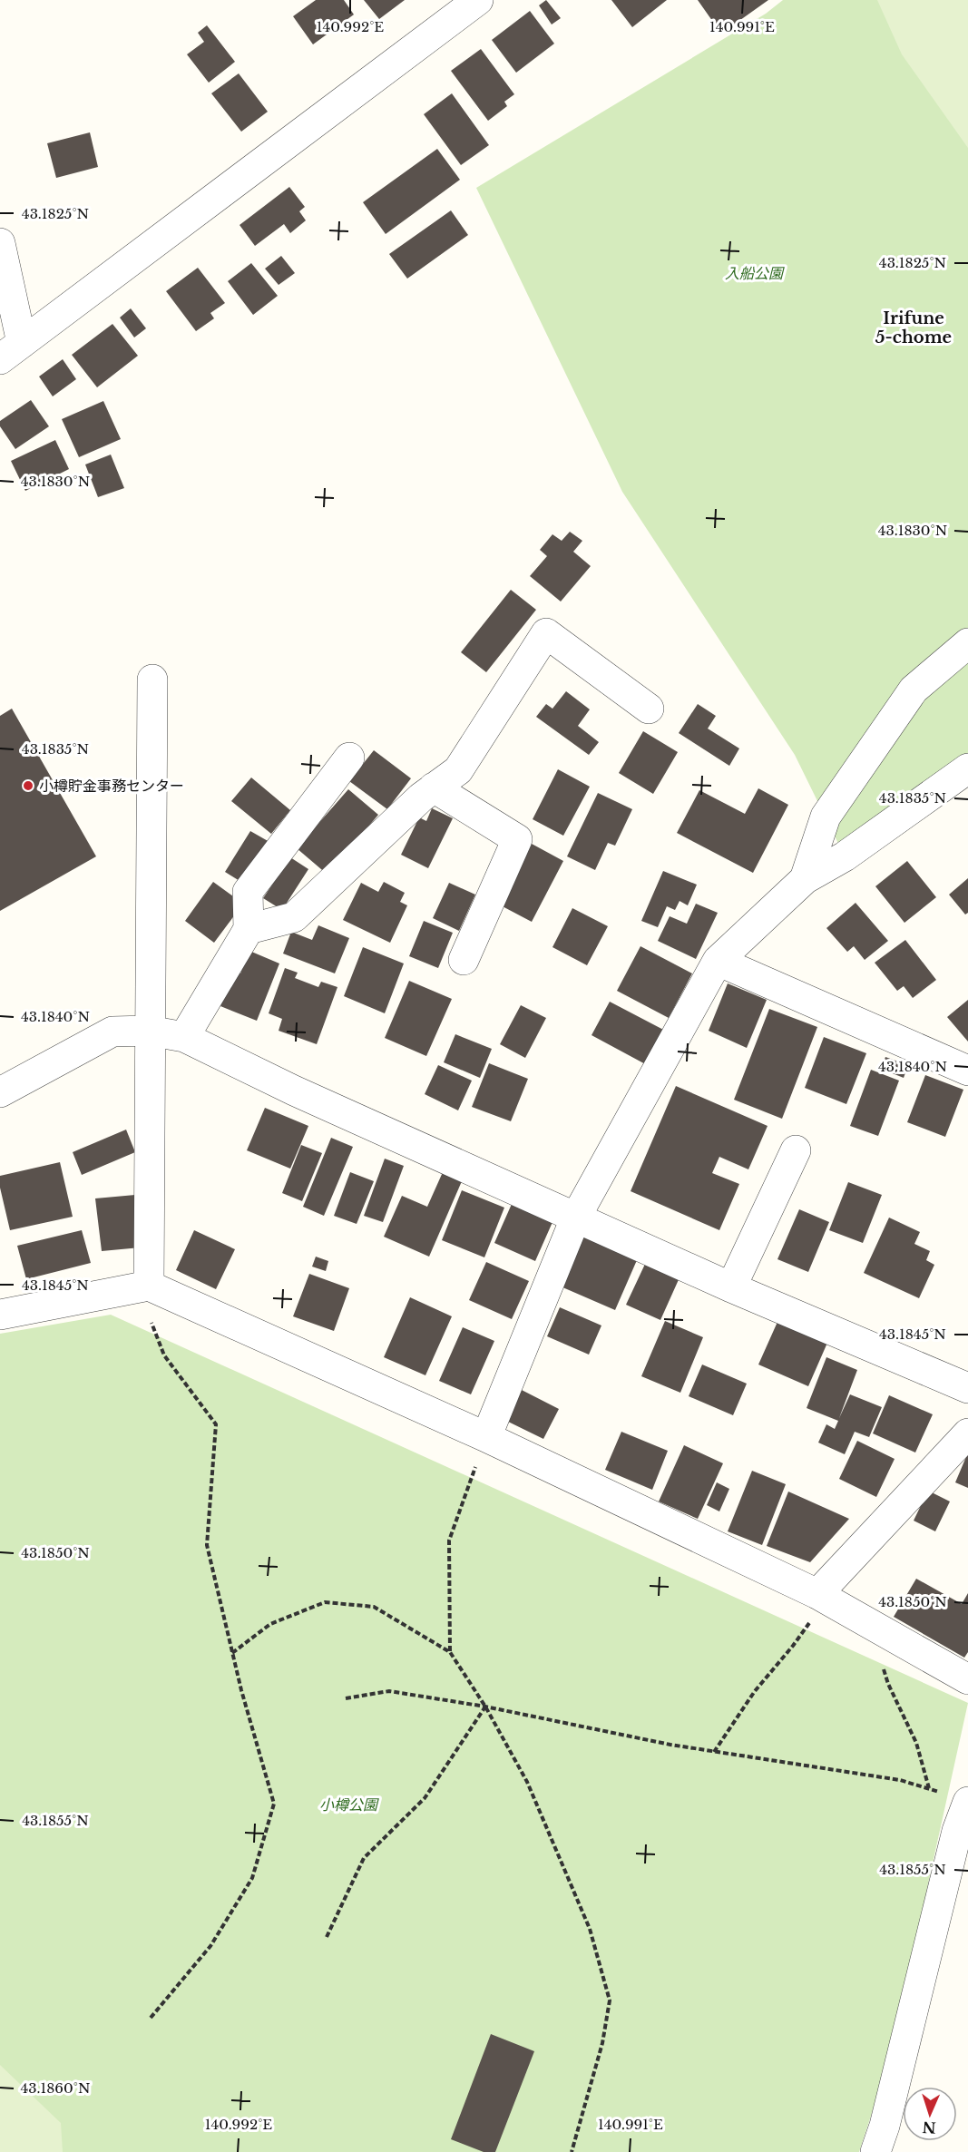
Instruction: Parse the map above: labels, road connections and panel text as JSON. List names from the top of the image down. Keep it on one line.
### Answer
{"districts":["Irifune 5-chome"],"parks":["入船公園","小樽公園"],"places":["小樽貯金事務センター"],"north":"bottom","coordinates":["140.992°E","140.991°E","43.1825°N","43.1830°N","43.1835°N","43.1840°N","43.1845°N","43.1850°N","43.1855°N","43.1860°N"]}
